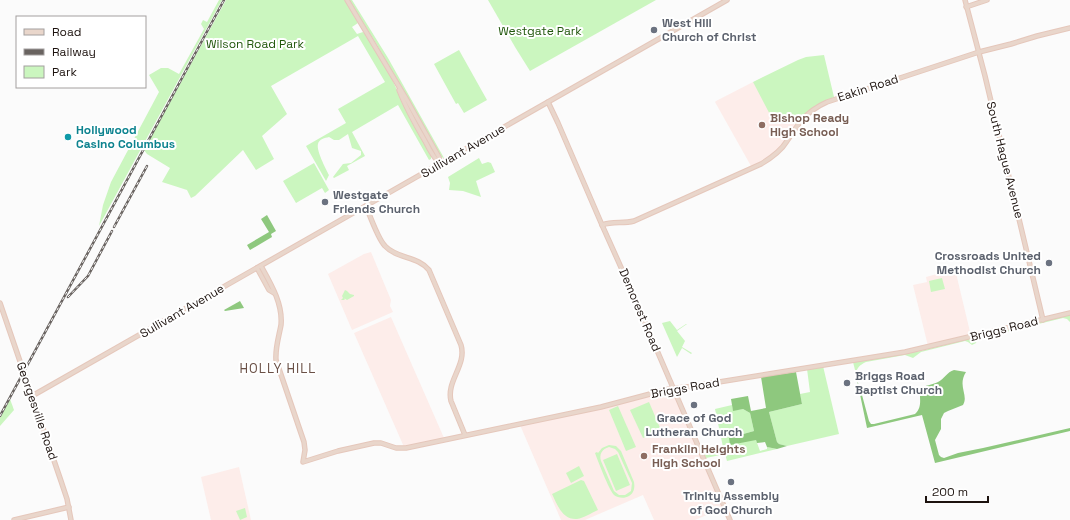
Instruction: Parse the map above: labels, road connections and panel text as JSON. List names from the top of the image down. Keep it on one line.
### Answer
{"streets":{"street":["Eakin Road","Sullivant Avenue","South Hague Avenue","Demorest Road","Briggs Road","Georgesville Road"]},"crossings":[["Eakin Road","South Hague Avenue"],["Eakin Road","Demorest Road"],["Sullivant Avenue","Demorest Road"],["Sullivant Avenue","Georgesville Road"],["South Hague Avenue","Briggs Road"],["Demorest Road","Briggs Road"]],"districts":["HOLLY HILL"],"parks":["Westgate Park","Wilson Road Park"],"places":["West Hill Church of Christ","Bishop Ready High School","Hollywood Casino Columbus","Westgate Friends Church","Crossroads United Methodist Church","Briggs Road Baptist Church","Grace of God Lutheran Church","Franklin Heights High School","Trinity Assembly of God Church"],"legend":["Road","Railway","Park"],"scale_bar":"200 m"}
